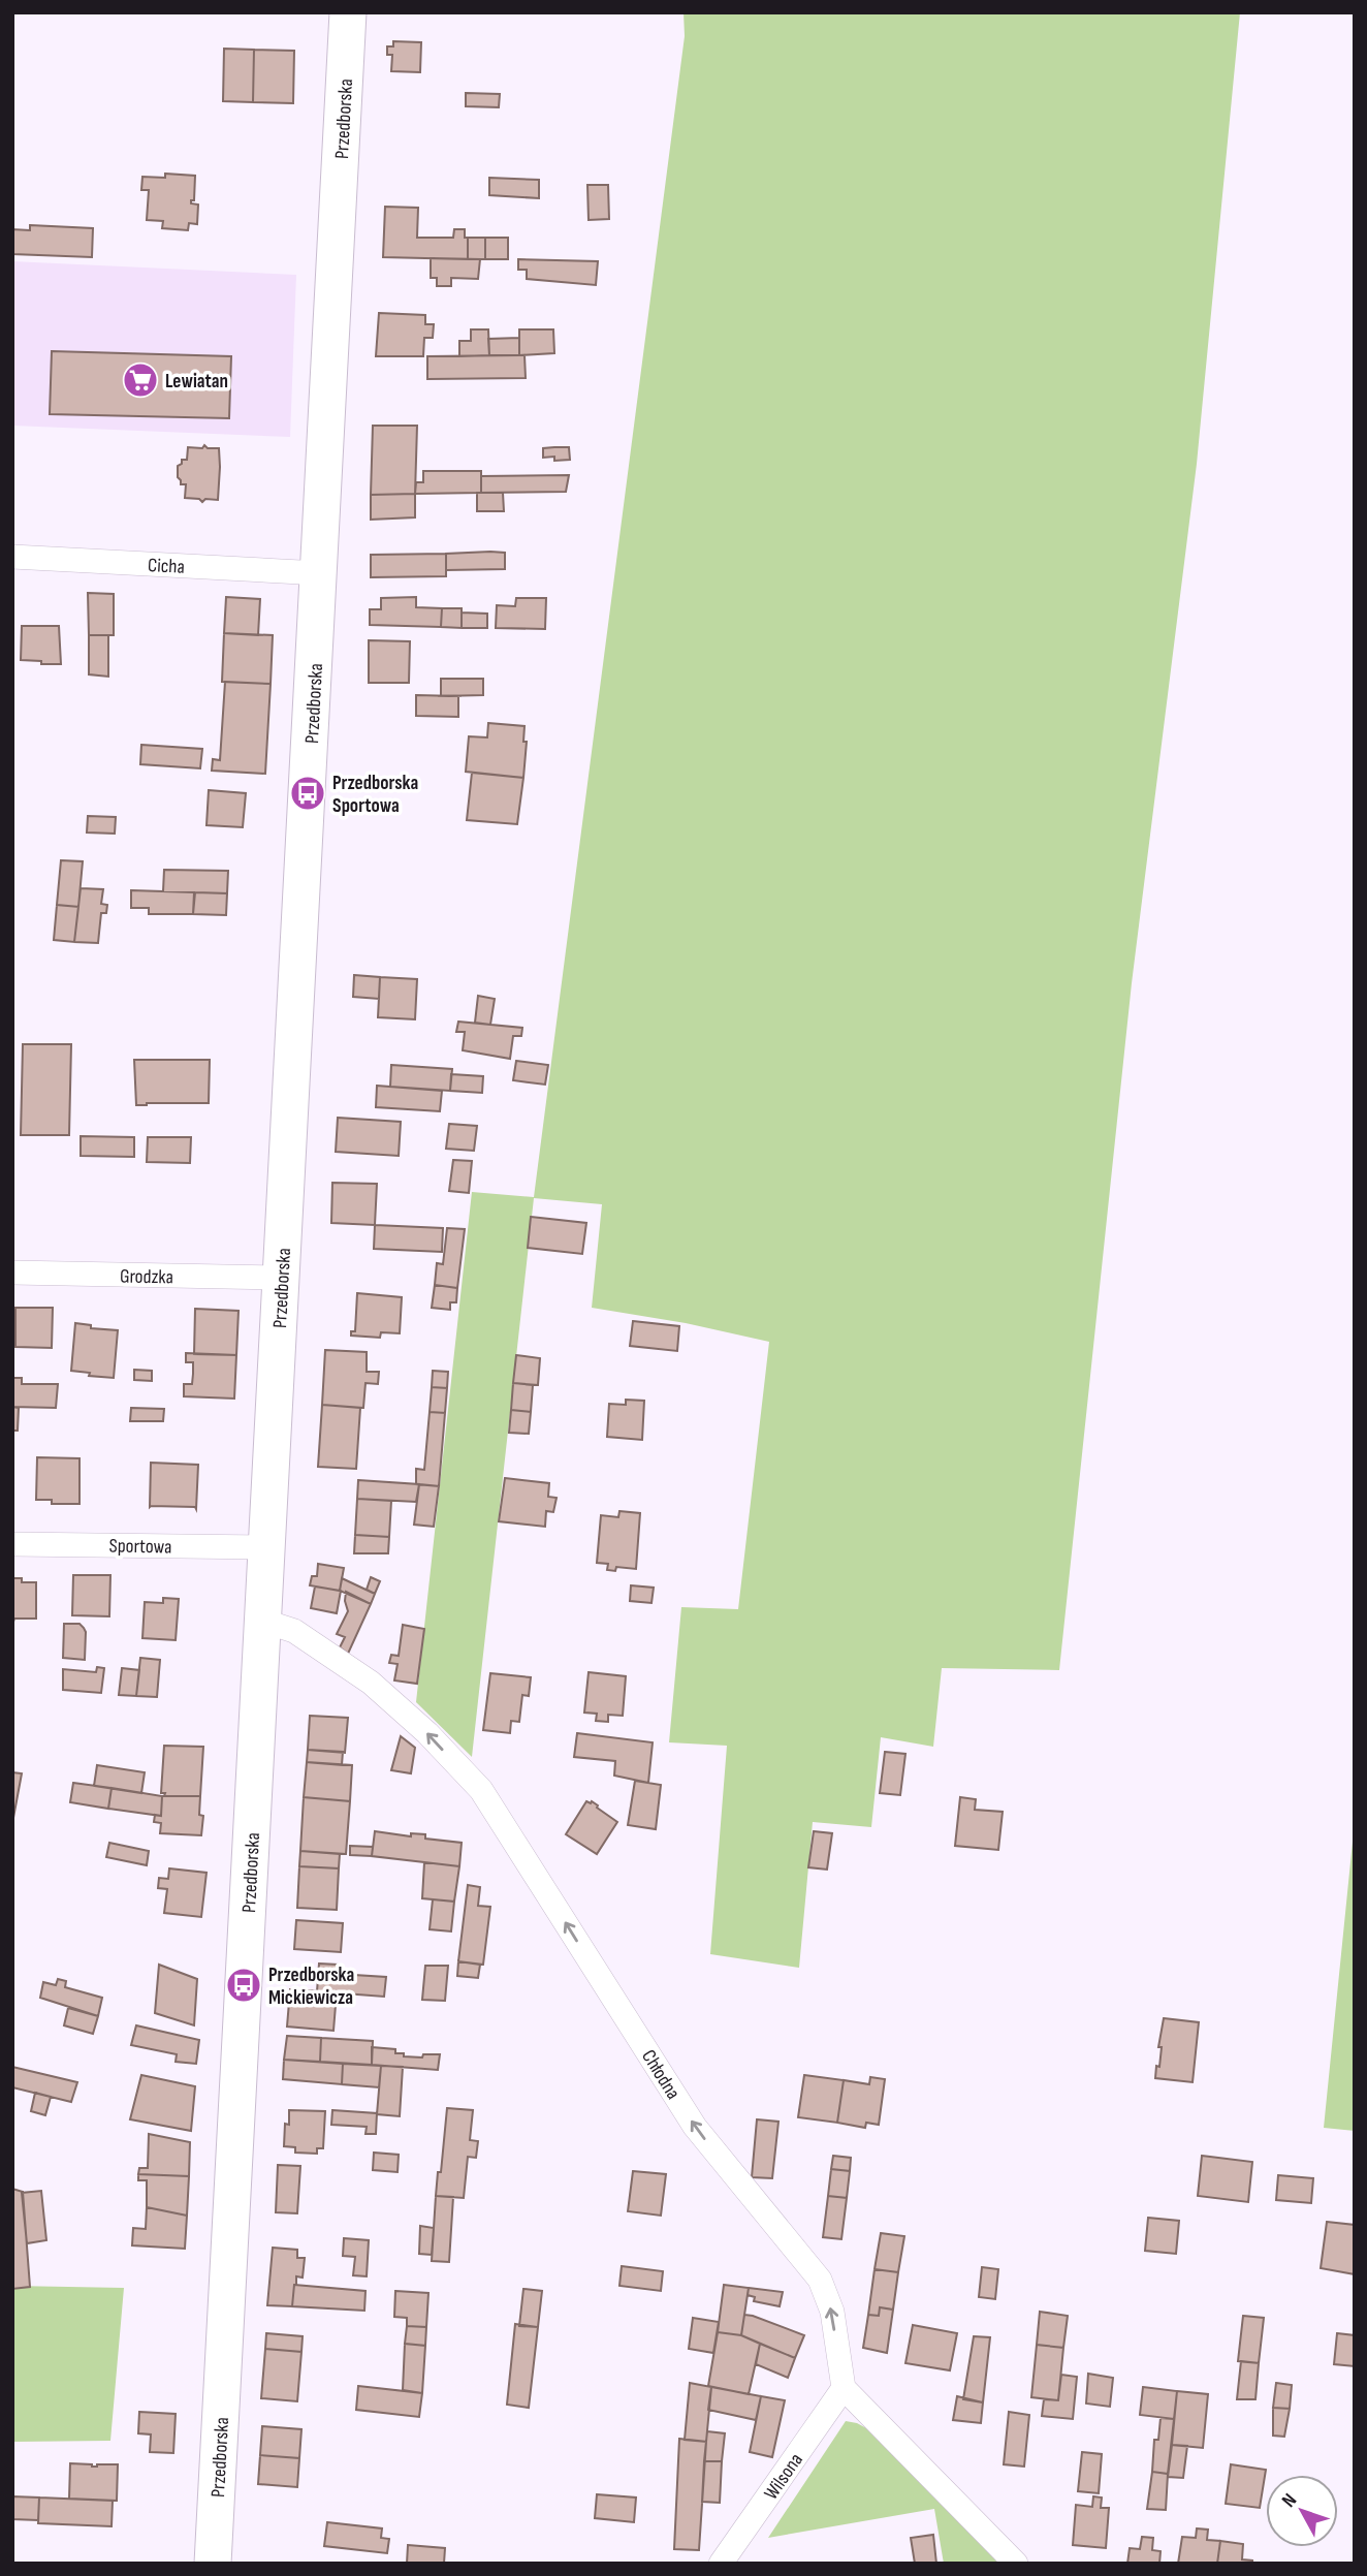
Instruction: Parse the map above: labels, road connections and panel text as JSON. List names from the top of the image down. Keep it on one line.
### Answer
{"streets":{"main road":["Przedborska"],"street":["Cicha","Grodzka","Sportowa","Chłodna","Wilsona"]},"crossings":[["Przedborska","Cicha"],["Przedborska","Grodzka"],["Przedborska","Sportowa"],["Przedborska","Chłodna"],["Chłodna","Wilsona"]],"one_way":["Chłodna"],"places":{"supermarket":["Lewiatan"],"bus stop":["Przedborska Sportowa","Przedborska Mickiewicza"]},"north":"top left"}
